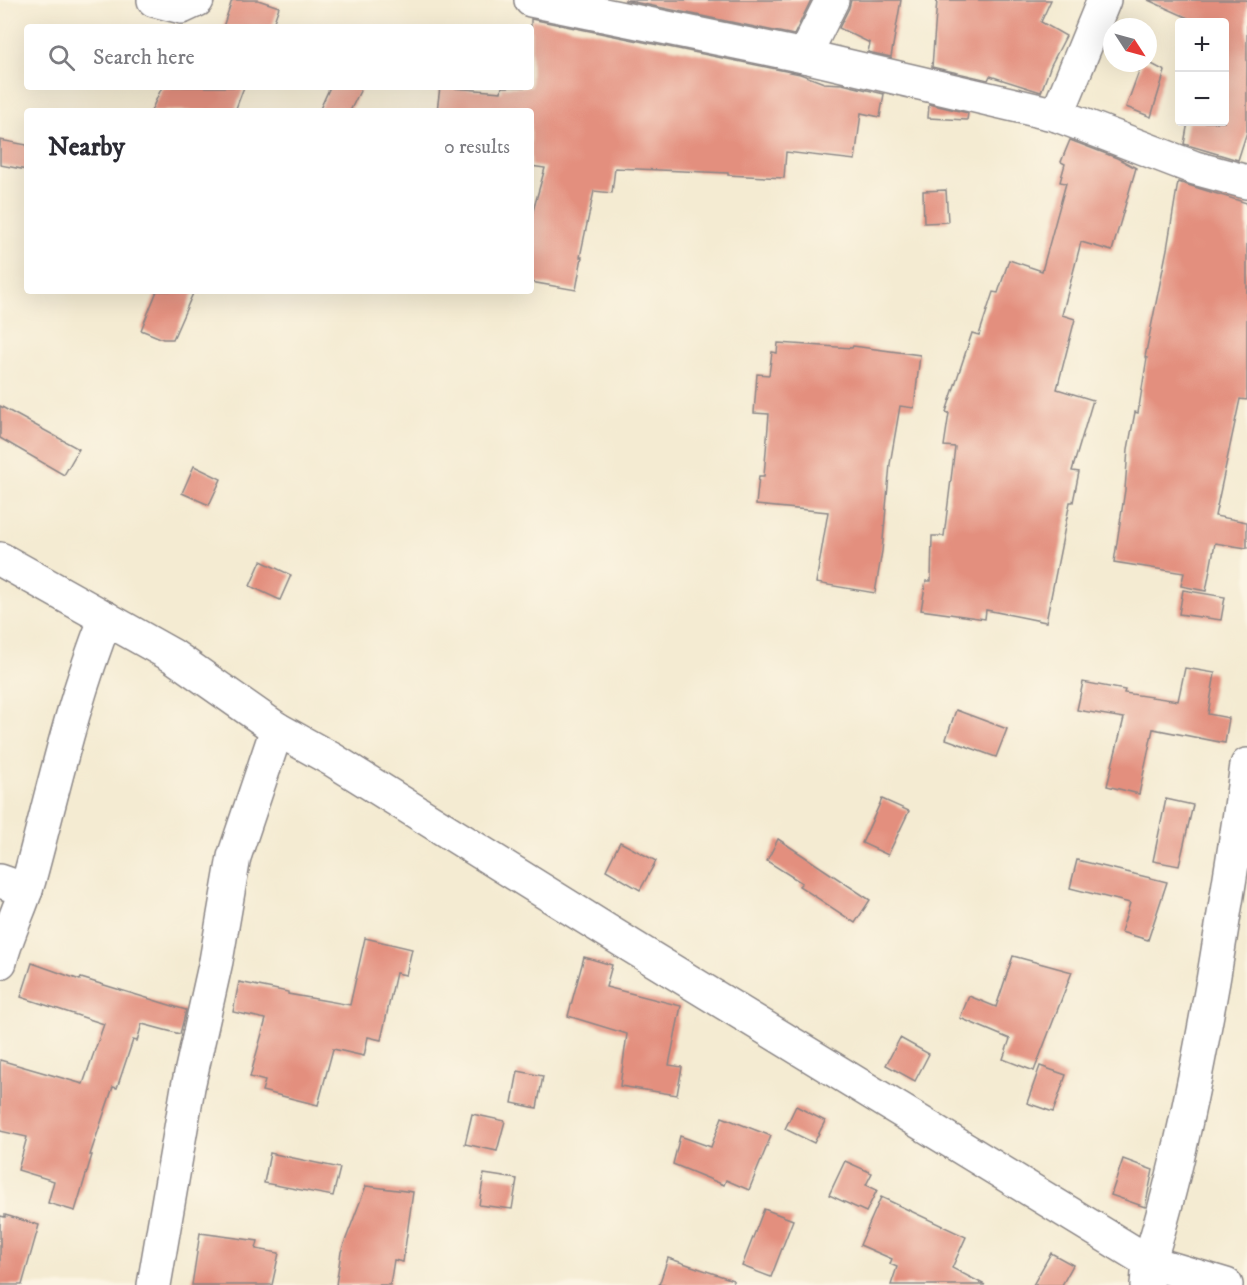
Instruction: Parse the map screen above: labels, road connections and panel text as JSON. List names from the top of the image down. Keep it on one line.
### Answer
{"north":"bottom right","page":{"map_buttons":["+","−"],"search":"Search here","heading":["Nearby","0 results"]}}
